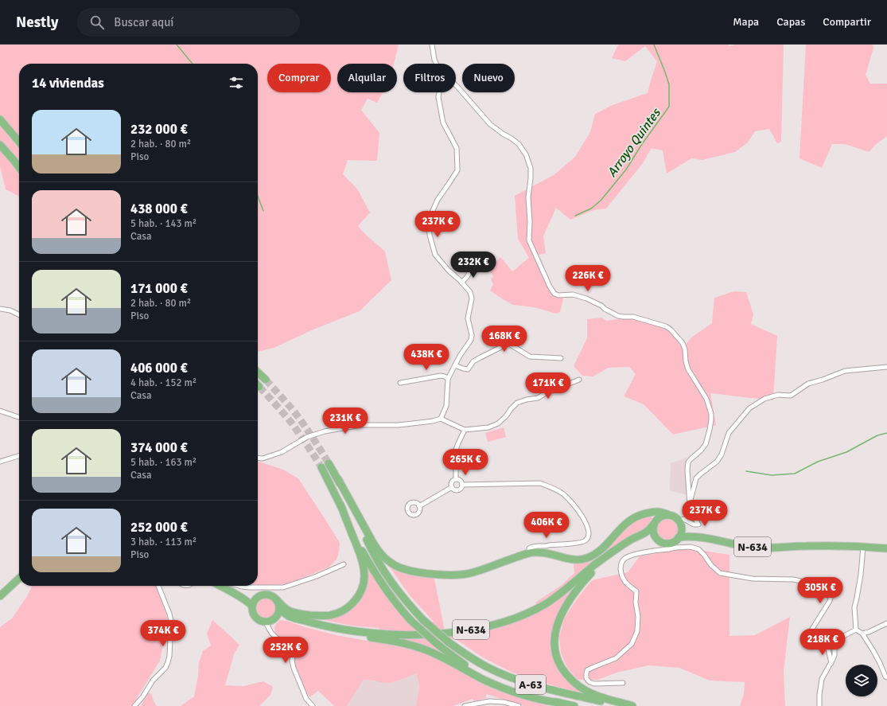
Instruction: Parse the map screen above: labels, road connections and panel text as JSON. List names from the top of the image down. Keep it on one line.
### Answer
{"streets":{"highway":["N-634","A-63"]},"water":["Arroyo Quintes"],"page":{"header":"Nestly","search":"Buscar aquí","nav":["Mapa","Capas","Compartir"],"chip":["Comprar","Alquilar","Filtros","Nuevo"],"heading":"14 viviendas","list":[{"name":"232 000 €","note":"2 hab. · 80 m² · Piso"},{"name":"438 000 €","note":"5 hab. · 143 m² · Casa"},{"name":"171 000 €","note":"2 hab. · 80 m² · Piso"},{"name":"406 000 €","note":"4 hab. · 152 m² · Casa"},{"name":"374 000 €","note":"5 hab. · 163 m² · Casa"},{"name":"252 000 €","note":"3 hab. · 113 m² · Piso"}],"price":["237K €","232K €","226K €","168K €","438K €","171K €","231K €","265K €","237K €","406K €","305K €","374K €","218K €","252K €"]}}
